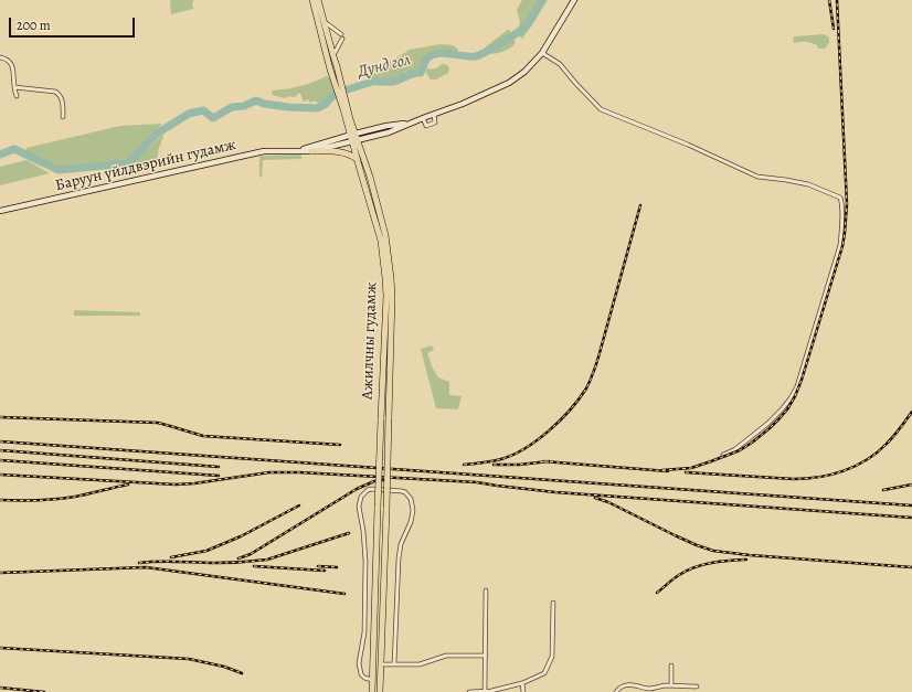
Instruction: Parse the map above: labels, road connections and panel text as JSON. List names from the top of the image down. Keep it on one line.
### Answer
{"streets":{"main road":["Ажилчны гудамж"],"street":["Баруун үйлдвэрийн гудамж"]},"crossings":[["Баруун үйлдвэрийн гудамж","Ажилчны гудамж"]],"water":["Дунд гол"],"scale_bar":"200 m"}
